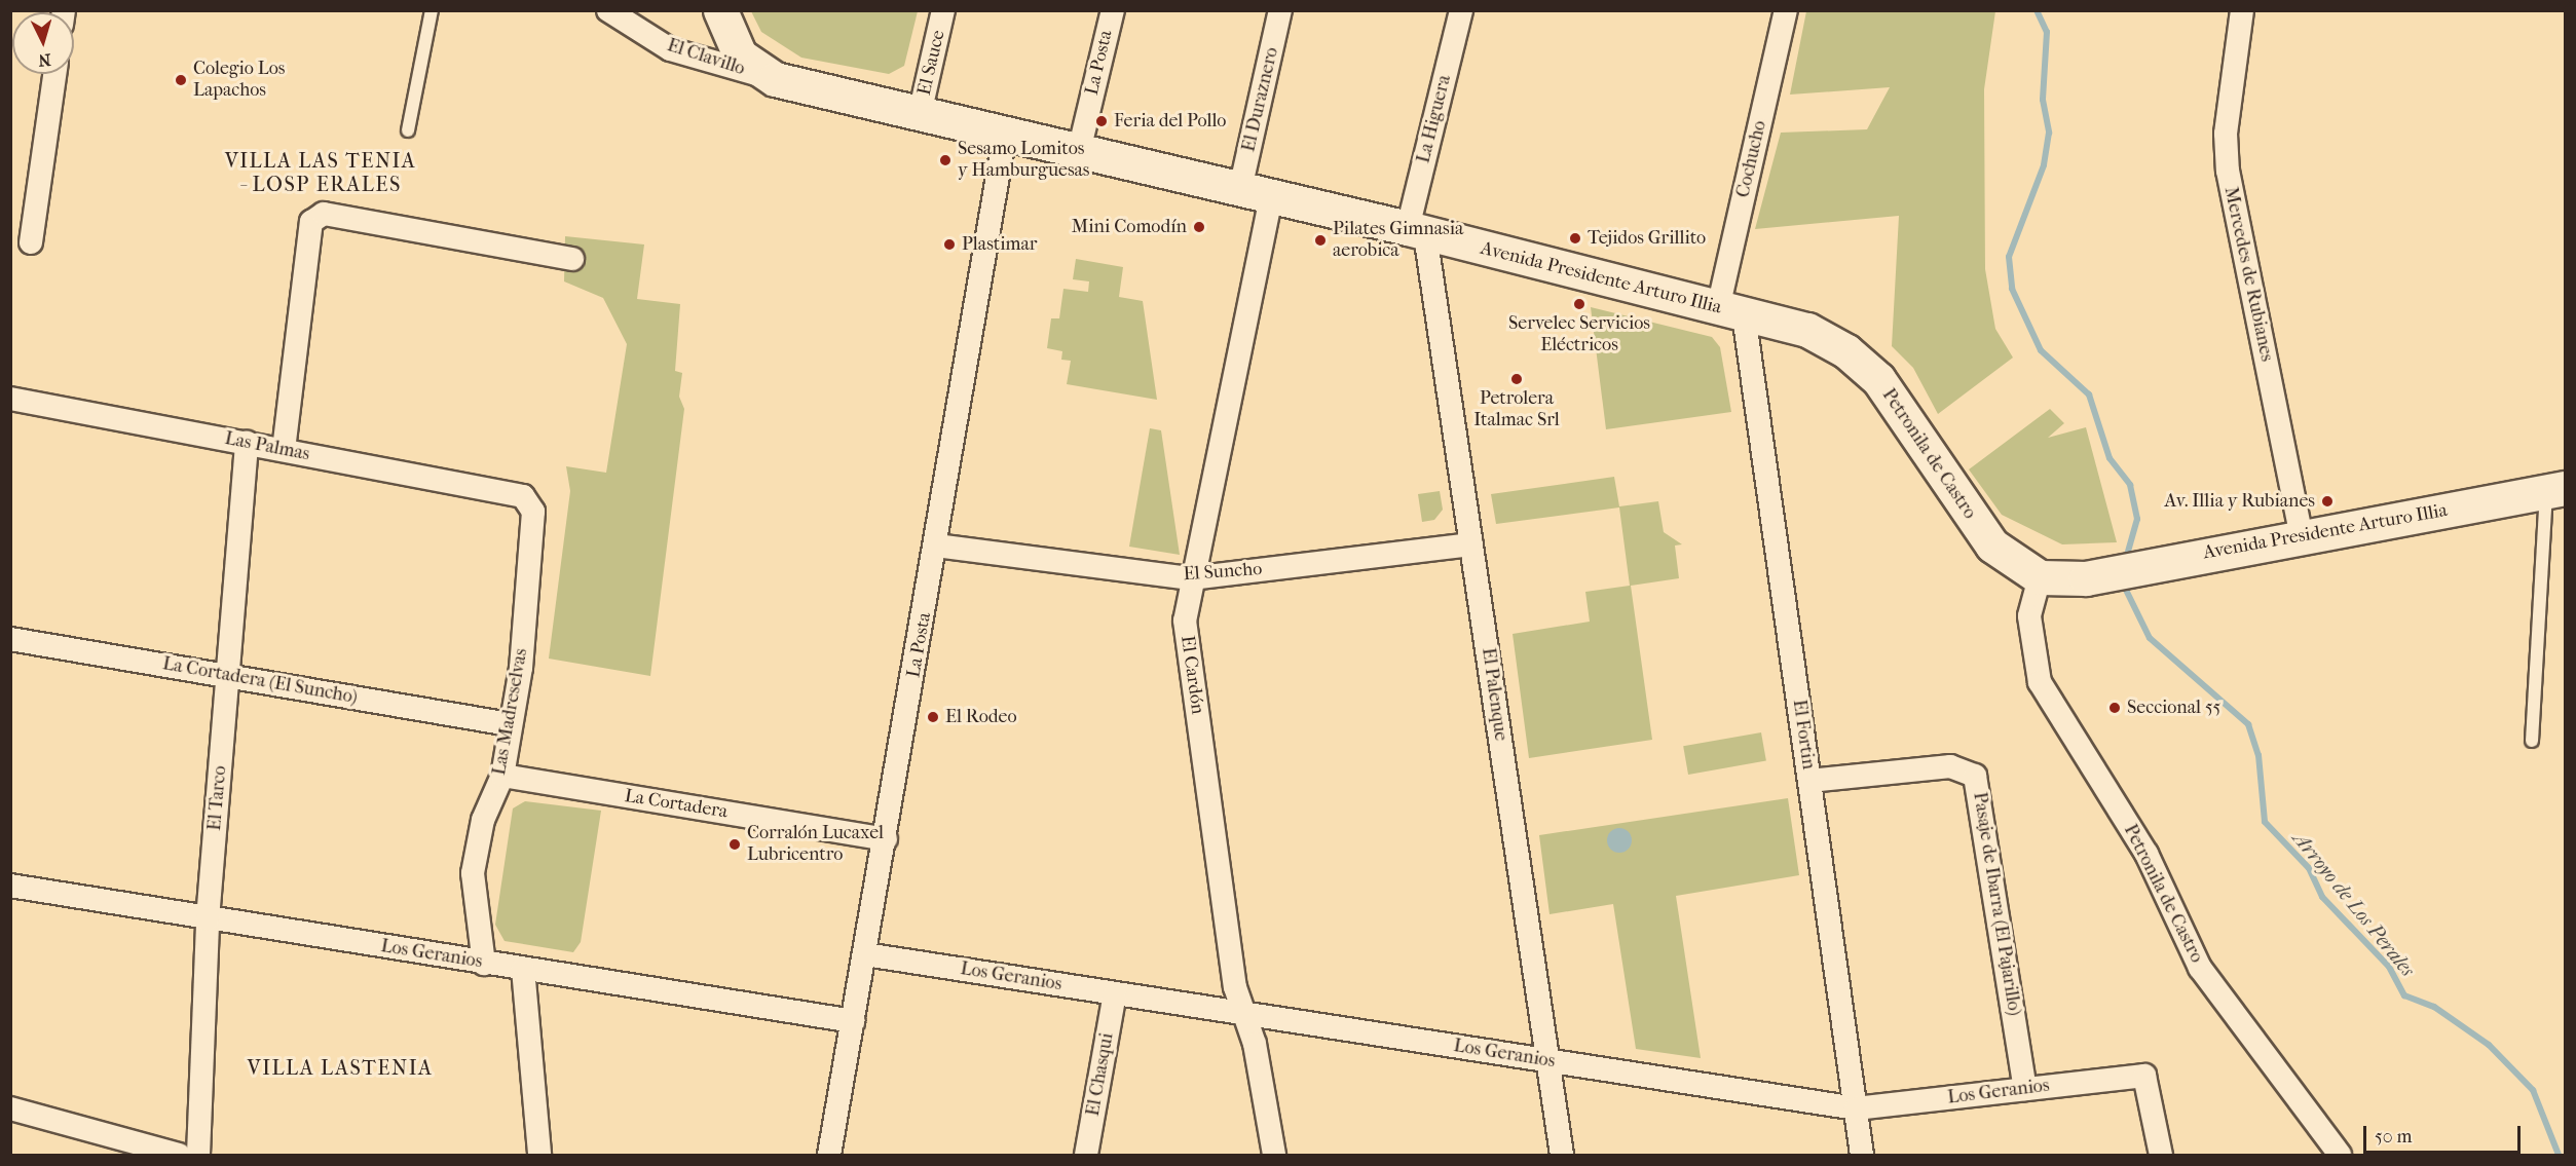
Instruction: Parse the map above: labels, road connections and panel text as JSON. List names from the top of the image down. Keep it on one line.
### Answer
{"streets":{"main road":["Avenida Presidente Arturo Illia","Petronila de Castro"],"street":["El Clavillo","El Sauce","La Posta","El Duraznero","La Higuera","Cochucho","Mercedes de Rubianes","Las Palmas","El Suncho","El Cardón","La Cortadera (El Suncho)","El Palenque","Las Madreselvas","El Fortin","El Tarco","La Cortadera","Pasaje de Ibarra (El Pajarillo)","Los Geranios","El Chasqui"]},"crossings":[["El Clavillo","Avenida Presidente Arturo Illia"],["El Sauce","Avenida Presidente Arturo Illia"],["La Posta","Avenida Presidente Arturo Illia"],["La Posta","El Suncho"],["La Posta","La Cortadera"],["La Posta","Los Geranios"],["El Duraznero","Avenida Presidente Arturo Illia"],["El Duraznero","El Cardón"],["La Higuera","Avenida Presidente Arturo Illia"],["La Higuera","El Palenque"],["Cochucho","Avenida Presidente Arturo Illia"],["Cochucho","Petronila de Castro"],["Cochucho","El Fortin"],["Mercedes de Rubianes","Avenida Presidente Arturo Illia"],["Avenida Presidente Arturo Illia","Petronila de Castro"],["Avenida Presidente Arturo Illia","El Cardón"],["Avenida Presidente Arturo Illia","El Palenque"],["Avenida Presidente Arturo Illia","El Fortin"],["Las Palmas","Las Madreselvas"],["Las Palmas","El Tarco"],["Petronila de Castro","El Fortin"],["El Suncho","El Cardón"],["El Suncho","El Palenque"],["El Cardón","Los Geranios"],["La Cortadera (El Suncho)","Las Madreselvas"],["La Cortadera (El Suncho)","El Tarco"],["El Palenque","Los Geranios"],["Las Madreselvas","La Cortadera"],["Las Madreselvas","Los Geranios"],["El Fortin","Pasaje de Ibarra (El Pajarillo)"],["El Fortin","Los Geranios"],["El Tarco","Los Geranios"],["Pasaje de Ibarra (El Pajarillo)","Los Geranios"],["Los Geranios","El Chasqui"]],"districts":["VILLA LAS TENIA - LOSP ERALES","VILLA LASTENIA"],"water":["Arroyo de Los Perales"],"places":["Colegio Los Lapachos","Feria del Pollo","Sesamo Lomitos y Hamburguesas","Mini Comodín","Tejidos Grillito","Pilates Gimnasia aerobica","Plastimar","Servelec Servicios Eléctricos","Petrolera Italmac Srl","Av. Illia y Rubianes","Seccional 55","El Rodeo","Corralón Lucaxel Lubricentro"],"scale_bar":"50 m","north":"bottom"}
